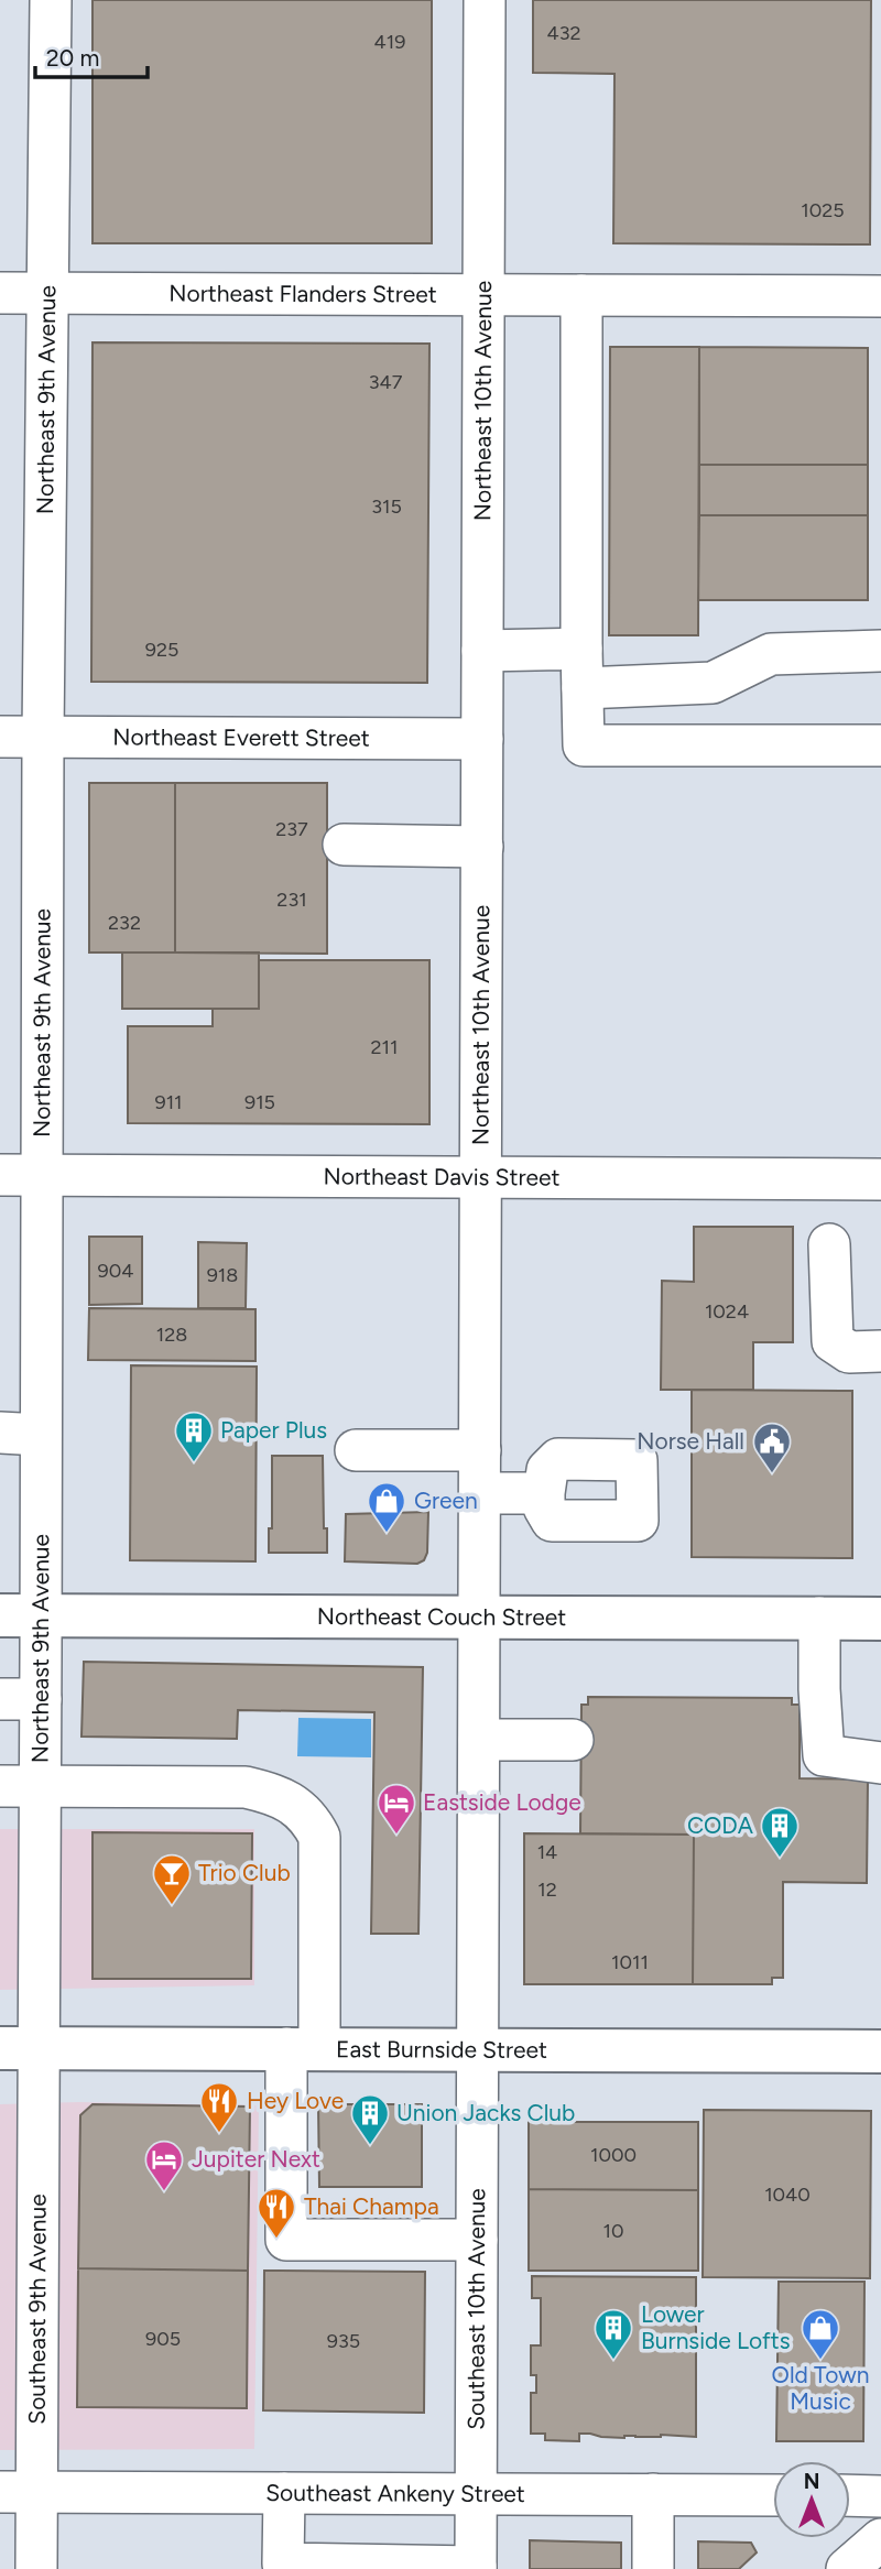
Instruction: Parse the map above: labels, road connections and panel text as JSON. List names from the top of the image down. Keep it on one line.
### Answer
{"streets":{"main road":["Northeast Couch Street","East Burnside Street"],"street":["Northeast Flanders Street","Northeast 9th Avenue","Northeast 10th Avenue","Northeast Everett Street","Northeast Davis Street","Southeast 9th Avenue","Southeast 10th Avenue","Southeast Ankeny Street"]},"crossings":[["Northeast Flanders Street","Northeast 9th Avenue"],["Northeast Flanders Street","Northeast 10th Avenue"],["Northeast 9th Avenue","Northeast Everett Street"],["Northeast 9th Avenue","Northeast Davis Street"],["Northeast 9th Avenue","Northeast Couch Street"],["Northeast 9th Avenue","East Burnside Street"],["Northeast 9th Avenue","Southeast 9th Avenue"],["Northeast 10th Avenue","Northeast Everett Street"],["Northeast 10th Avenue","Northeast Davis Street"],["Northeast 10th Avenue","Northeast Couch Street"],["Northeast 10th Avenue","East Burnside Street"],["Northeast 10th Avenue","Southeast 10th Avenue"],["East Burnside Street","Southeast 9th Avenue"],["East Burnside Street","Southeast 10th Avenue"],["Southeast 9th Avenue","Southeast Ankeny Street"],["Southeast 10th Avenue","Southeast Ankeny Street"]],"places":{"building":["Paper Plus","CODA","Union Jacks Club","Lower Burnside Lofts"],"public building":["Norse Hall"],"shop":["Green","Old Town Music"],"hotel":["Eastside Lodge","Jupiter Next"],"bar":["Trio Club"],"restaurant":["Hey Love","Thai Champa"]},"house_numbers":["432","419","1025","347","315","925","237","231","232","211","911","915","904","918","1024","128","14","12","1011","1000","1040","10","905","935"],"scale_bar":"20 m","north":"top"}
